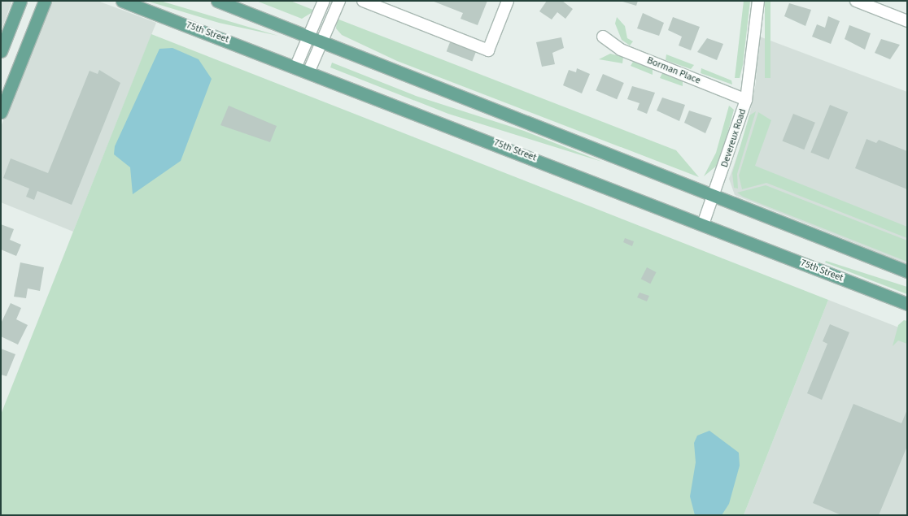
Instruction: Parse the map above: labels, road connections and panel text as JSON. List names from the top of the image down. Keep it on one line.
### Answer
{"streets":{"main road":["75th Street"],"street":["Borman Place","Devereux Road"]},"crossings":[["75th Street","Devereux Road"],["Borman Place","Devereux Road"]]}
